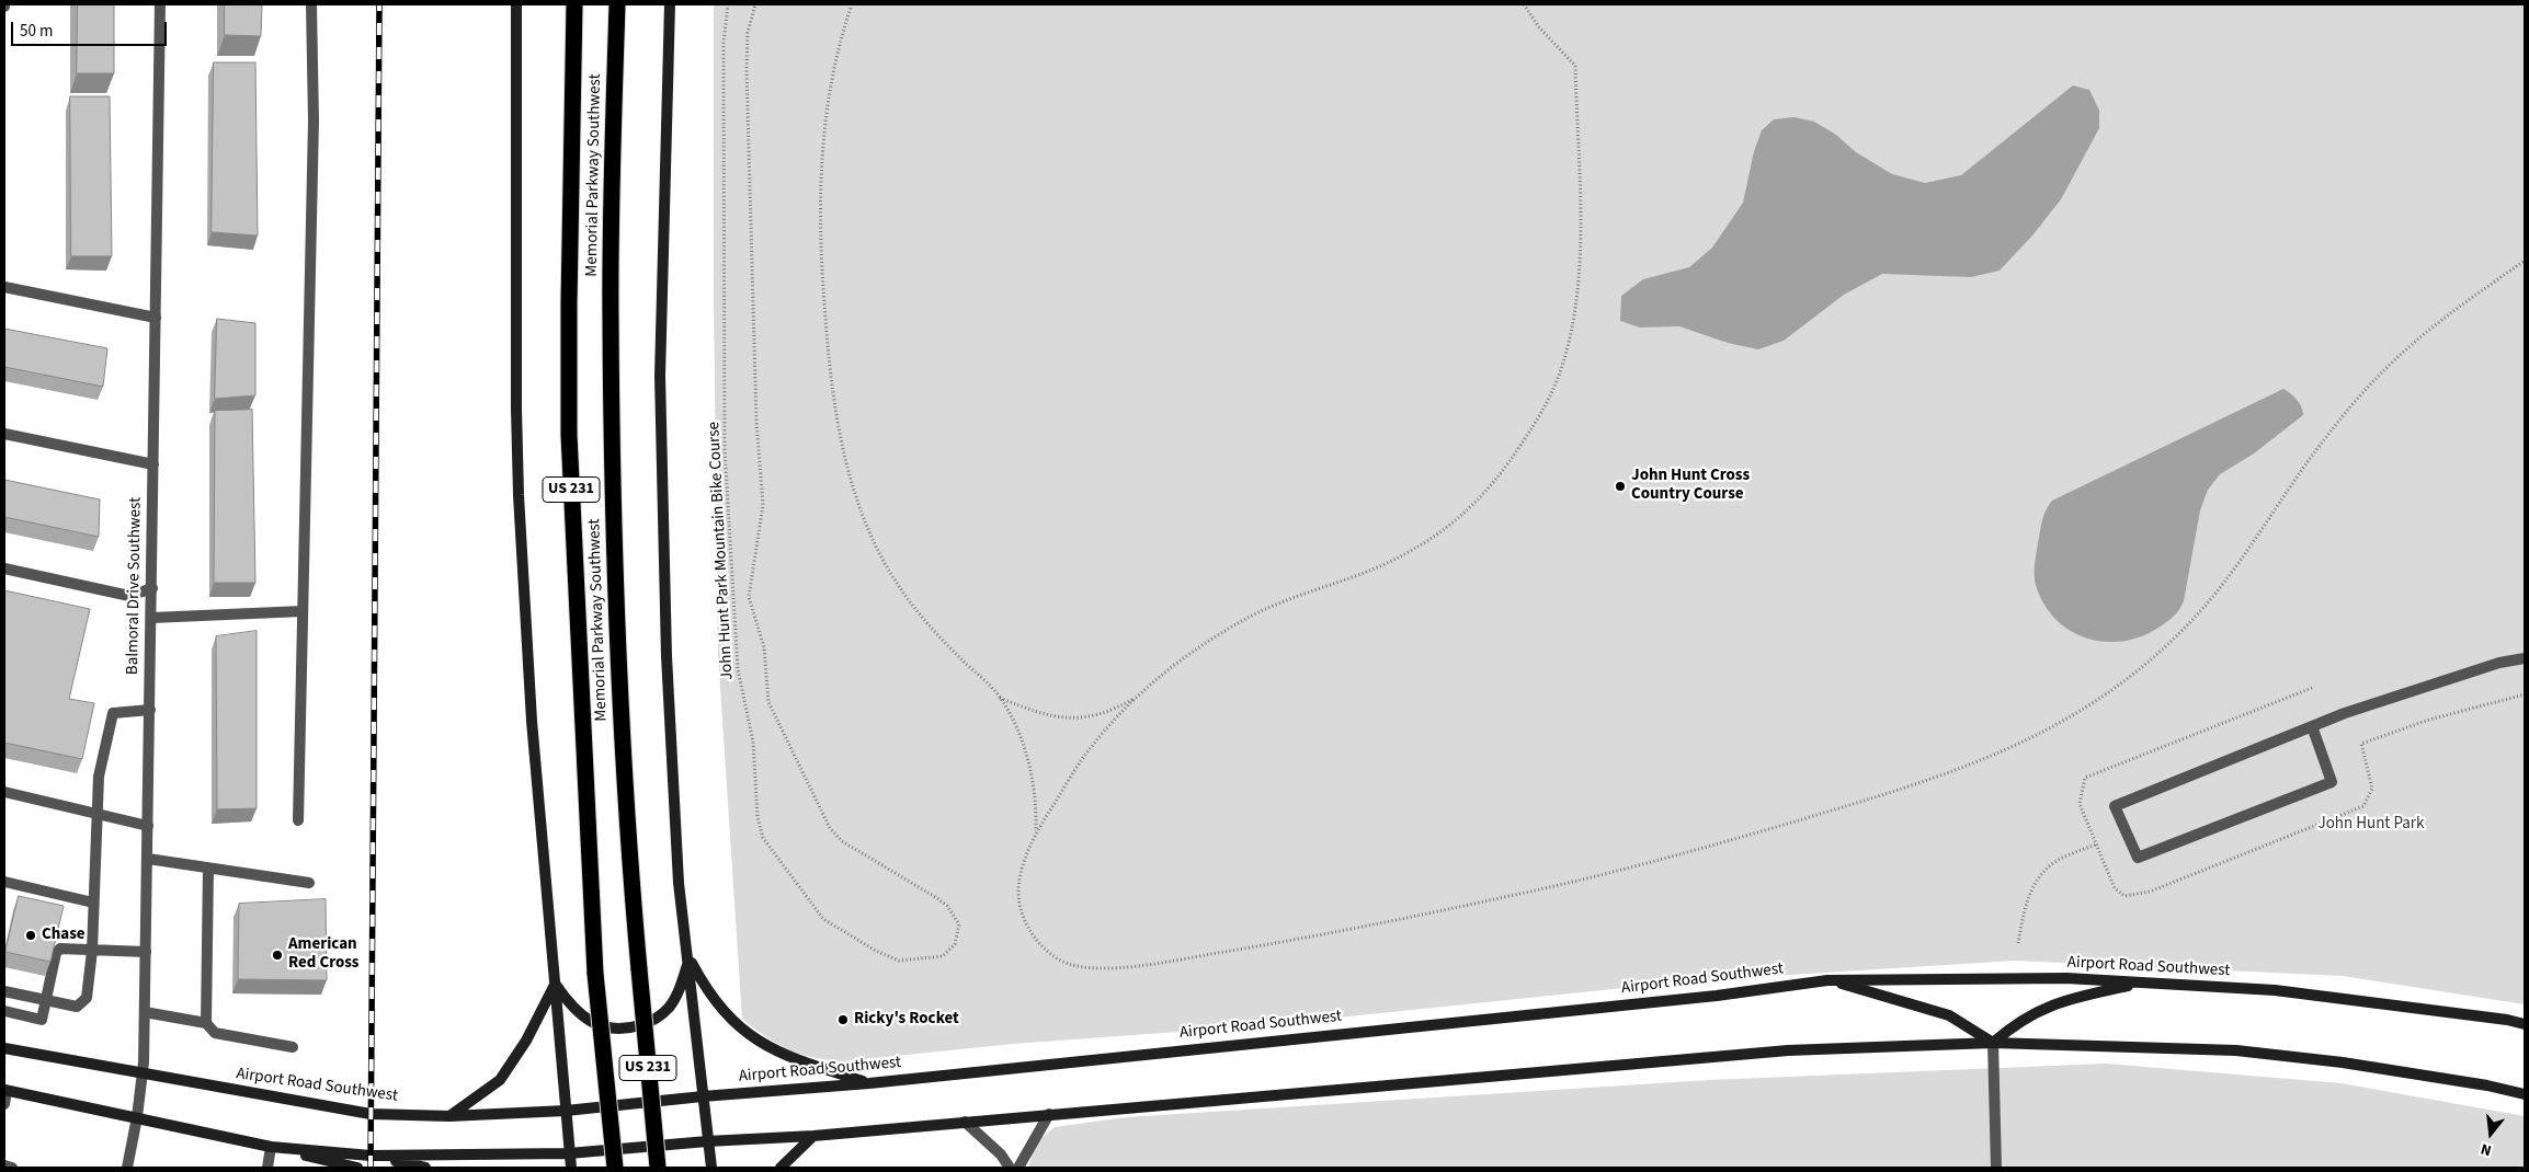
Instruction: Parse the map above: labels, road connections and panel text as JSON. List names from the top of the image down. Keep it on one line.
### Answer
{"streets":{"highway":["Memorial Parkway Southwest","US 231"],"main road":["Airport Road Southwest"],"street":["Balmoral Drive Southwest"],"path":["John Hunt Park Mountain Bike Course"]},"crossings":[["Balmoral Drive Southwest","Airport Road Southwest"]],"parks":["John Hunt Park"],"places":["John Hunt Cross Country Course","Chase","American Red Cross","Ricky's Rocket"],"scale_bar":"50 m","north":"bottom"}
